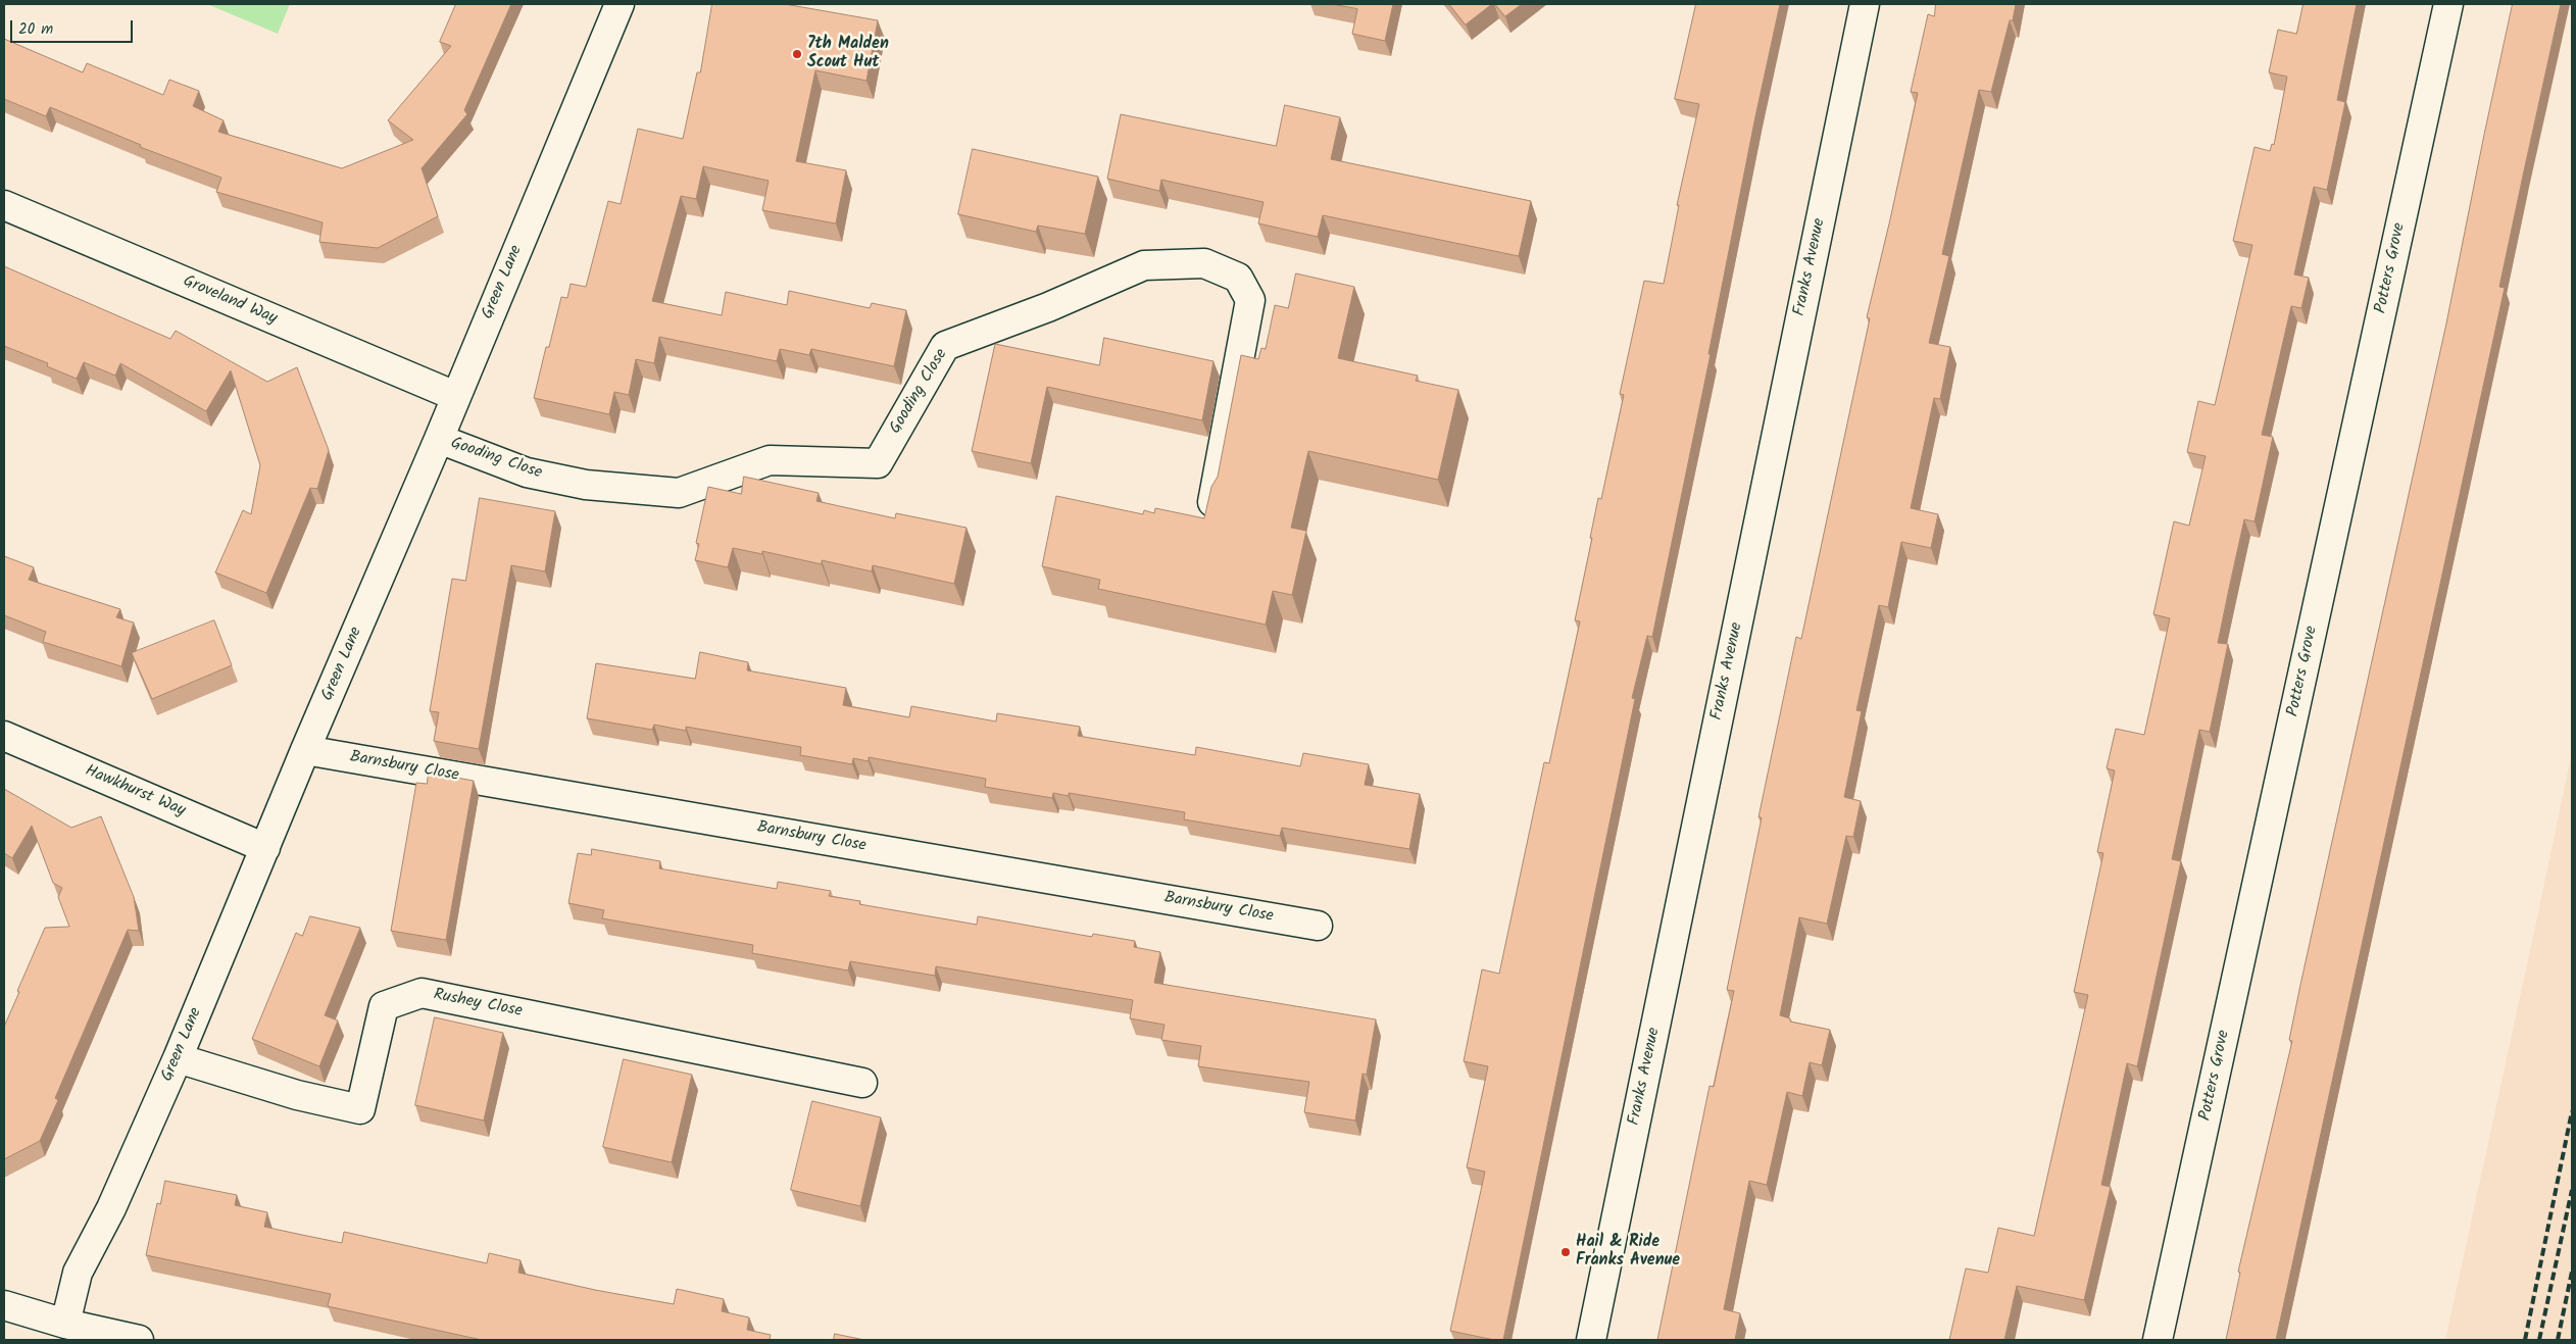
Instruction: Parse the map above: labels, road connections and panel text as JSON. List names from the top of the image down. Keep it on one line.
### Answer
{"streets":{"street":["Franks Avenue","Potters Grove","Green Lane","Groveland Way","Gooding Close","Barnsbury Close","Hawkhurst Way","Rushey Close"]},"crossings":[["Green Lane","Groveland Way"],["Green Lane","Gooding Close"],["Green Lane","Barnsbury Close"],["Green Lane","Hawkhurst Way"],["Green Lane","Rushey Close"]],"places":["7th Malden Scout Hut","Hail & Ride Franks Avenue"],"scale_bar":"20 m"}
